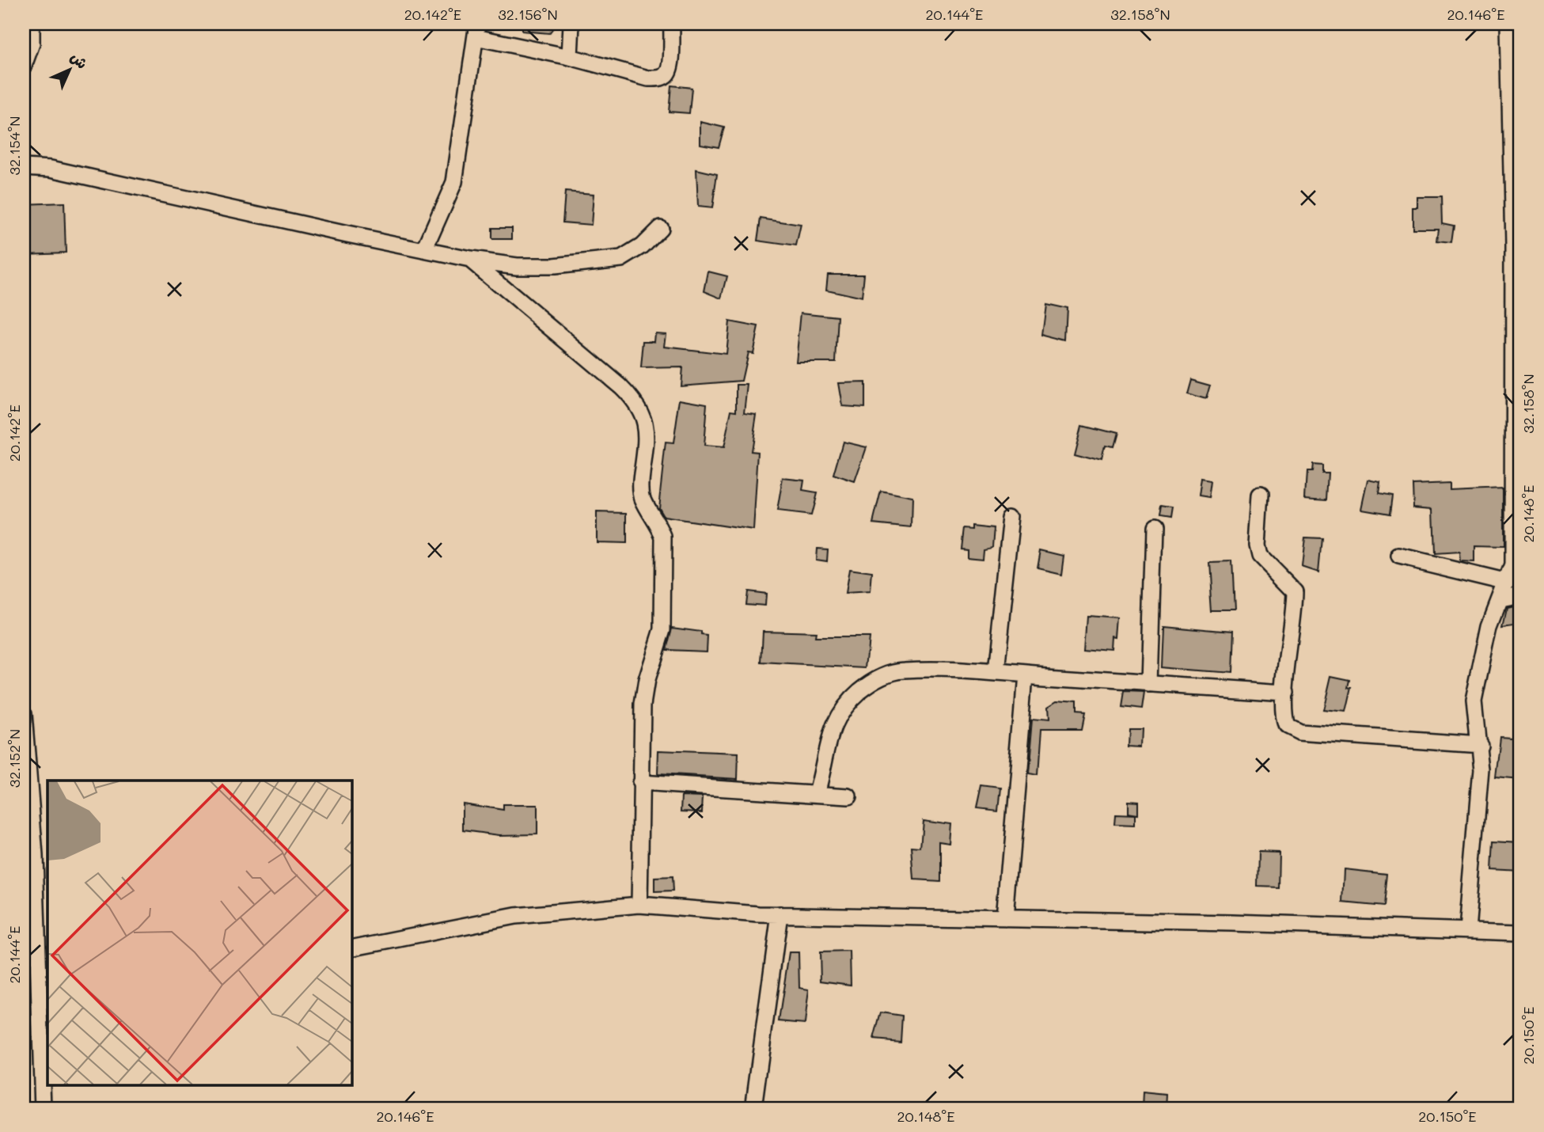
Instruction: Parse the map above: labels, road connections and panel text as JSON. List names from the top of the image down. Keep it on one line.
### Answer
{"north":"top right","coordinates":["20.142°E","32.156°N","20.144°E","32.158°N","20.146°E","32.154°N","20.148°E","32.152°N","20.150°E"]}
